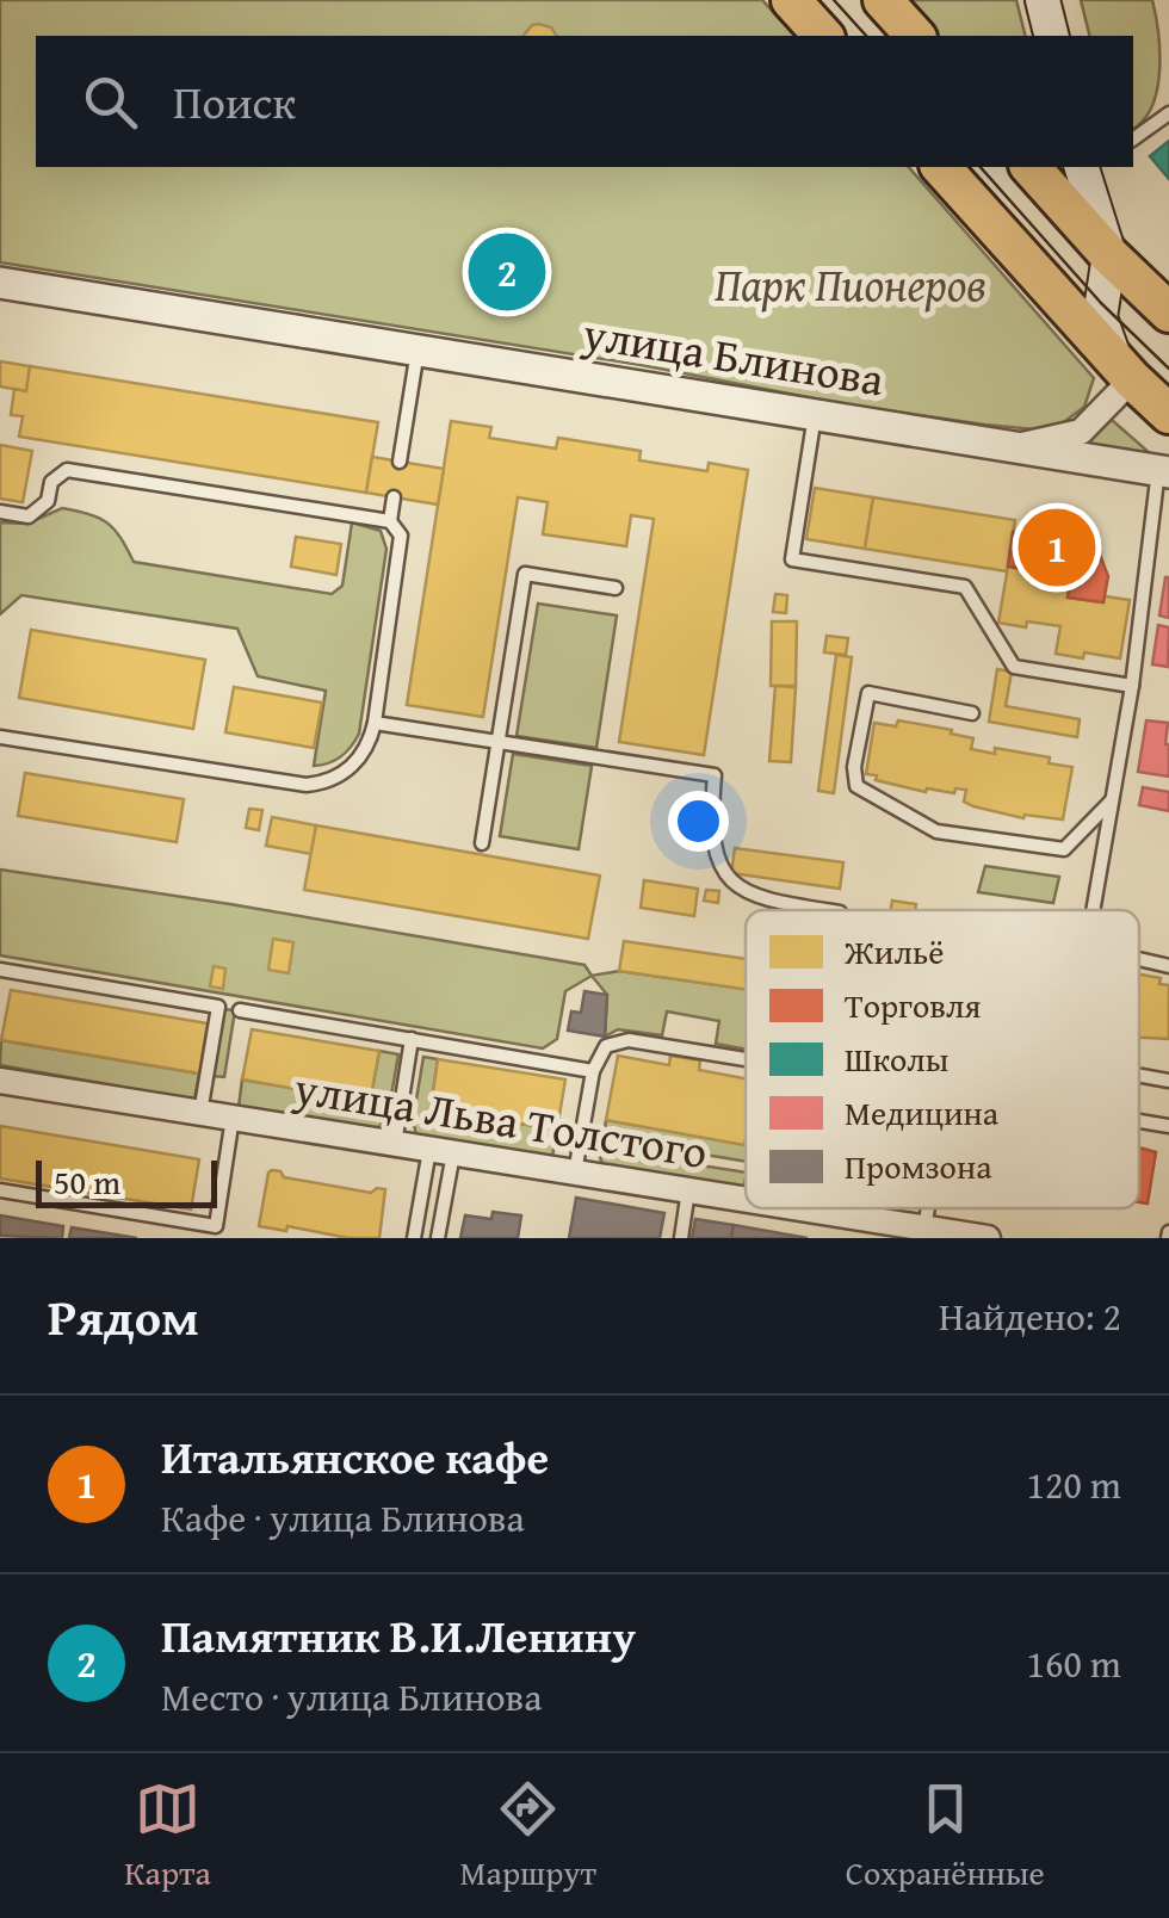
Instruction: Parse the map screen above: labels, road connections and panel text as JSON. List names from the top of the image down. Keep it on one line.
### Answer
{"streets":{"street":["улица Блинова","улица Льва Толстого"]},"parks":["Парк Пионеров"],"legend":["Жильё","Торговля","Школы","Медицина","Промзона"],"scale_bar":"50 m","page":{"search":"Поиск","pins":["2","1"],"scale":"50 m","heading":["Рядом","Найдено: 2"],"list":[{"mark":"1","name":"Итальянское кафе","note":"Кафе · улица Блинова","value":"120 m"},{"mark":"2","name":"Памятник В.И.Ленину","note":"Место · улица Блинова","value":"160 m"}],"nav":["Карта","Маршрут","Сохранённые"]}}
